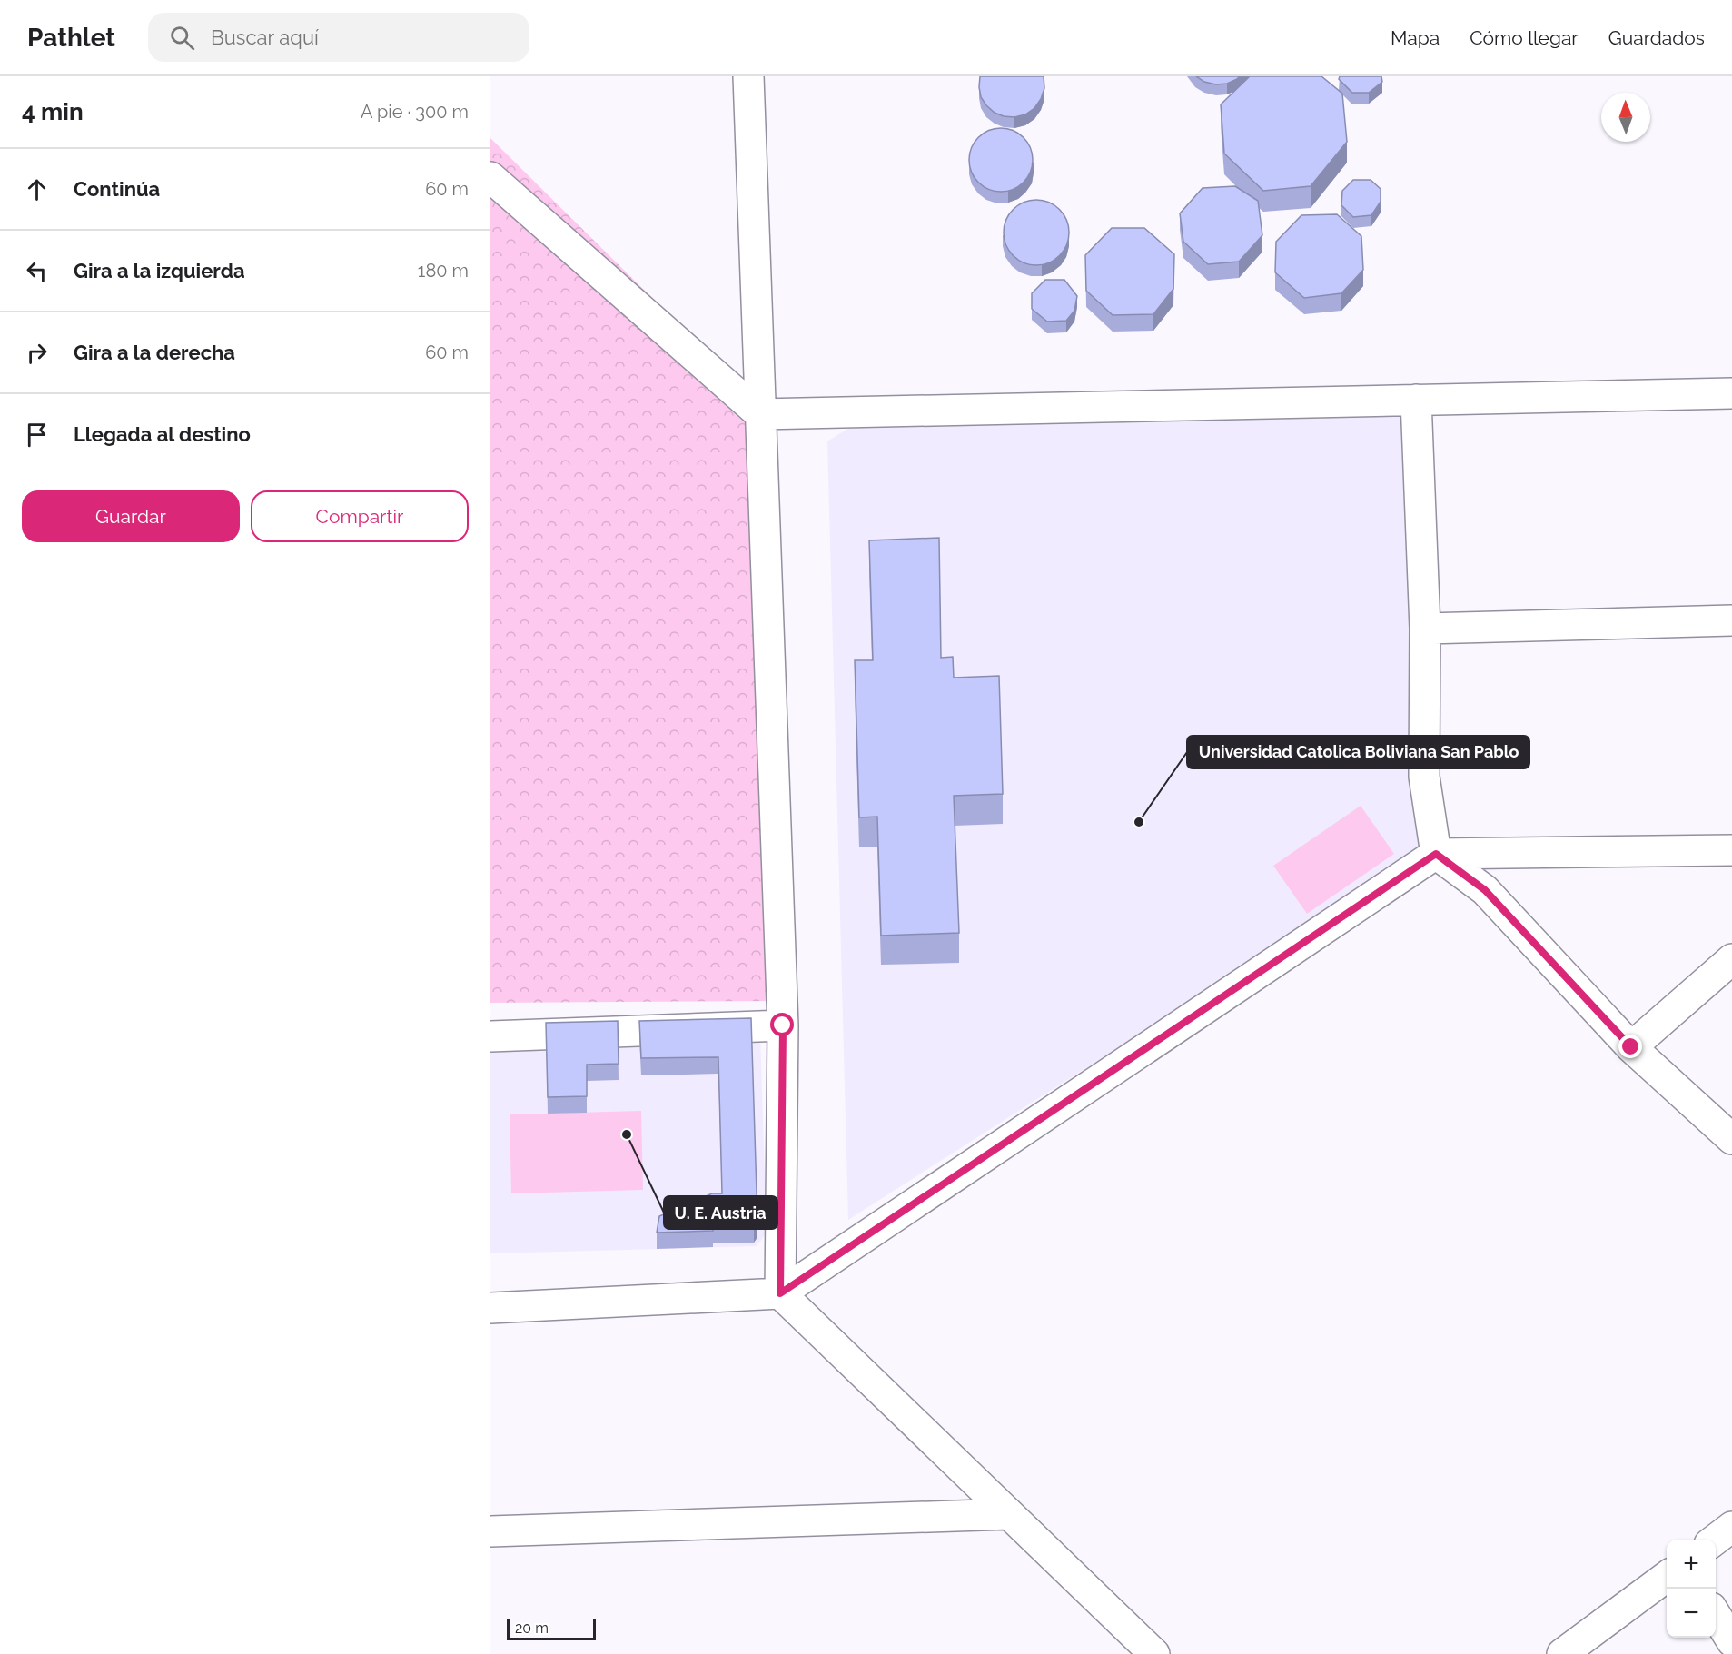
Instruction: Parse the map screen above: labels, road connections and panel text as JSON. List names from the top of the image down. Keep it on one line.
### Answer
{"places":["Universidad Catolica Boliviana San Pablo","U. E. Austria"],"scale_bar":"20 m","north":"top","page":{"header":"Pathlet","search":"Buscar aquí","nav":["Mapa","Cómo llegar","Guardados"],"heading":["4 min","A pie · 300 m"],"list":[["Continúa","60 m"],["Gira a la izquierda","180 m"],["Gira a la derecha","60 m"],"Llegada al destino"],"buttons":["Guardar","Compartir"],"map_buttons":["+","−"],"scale":"20 m"}}
